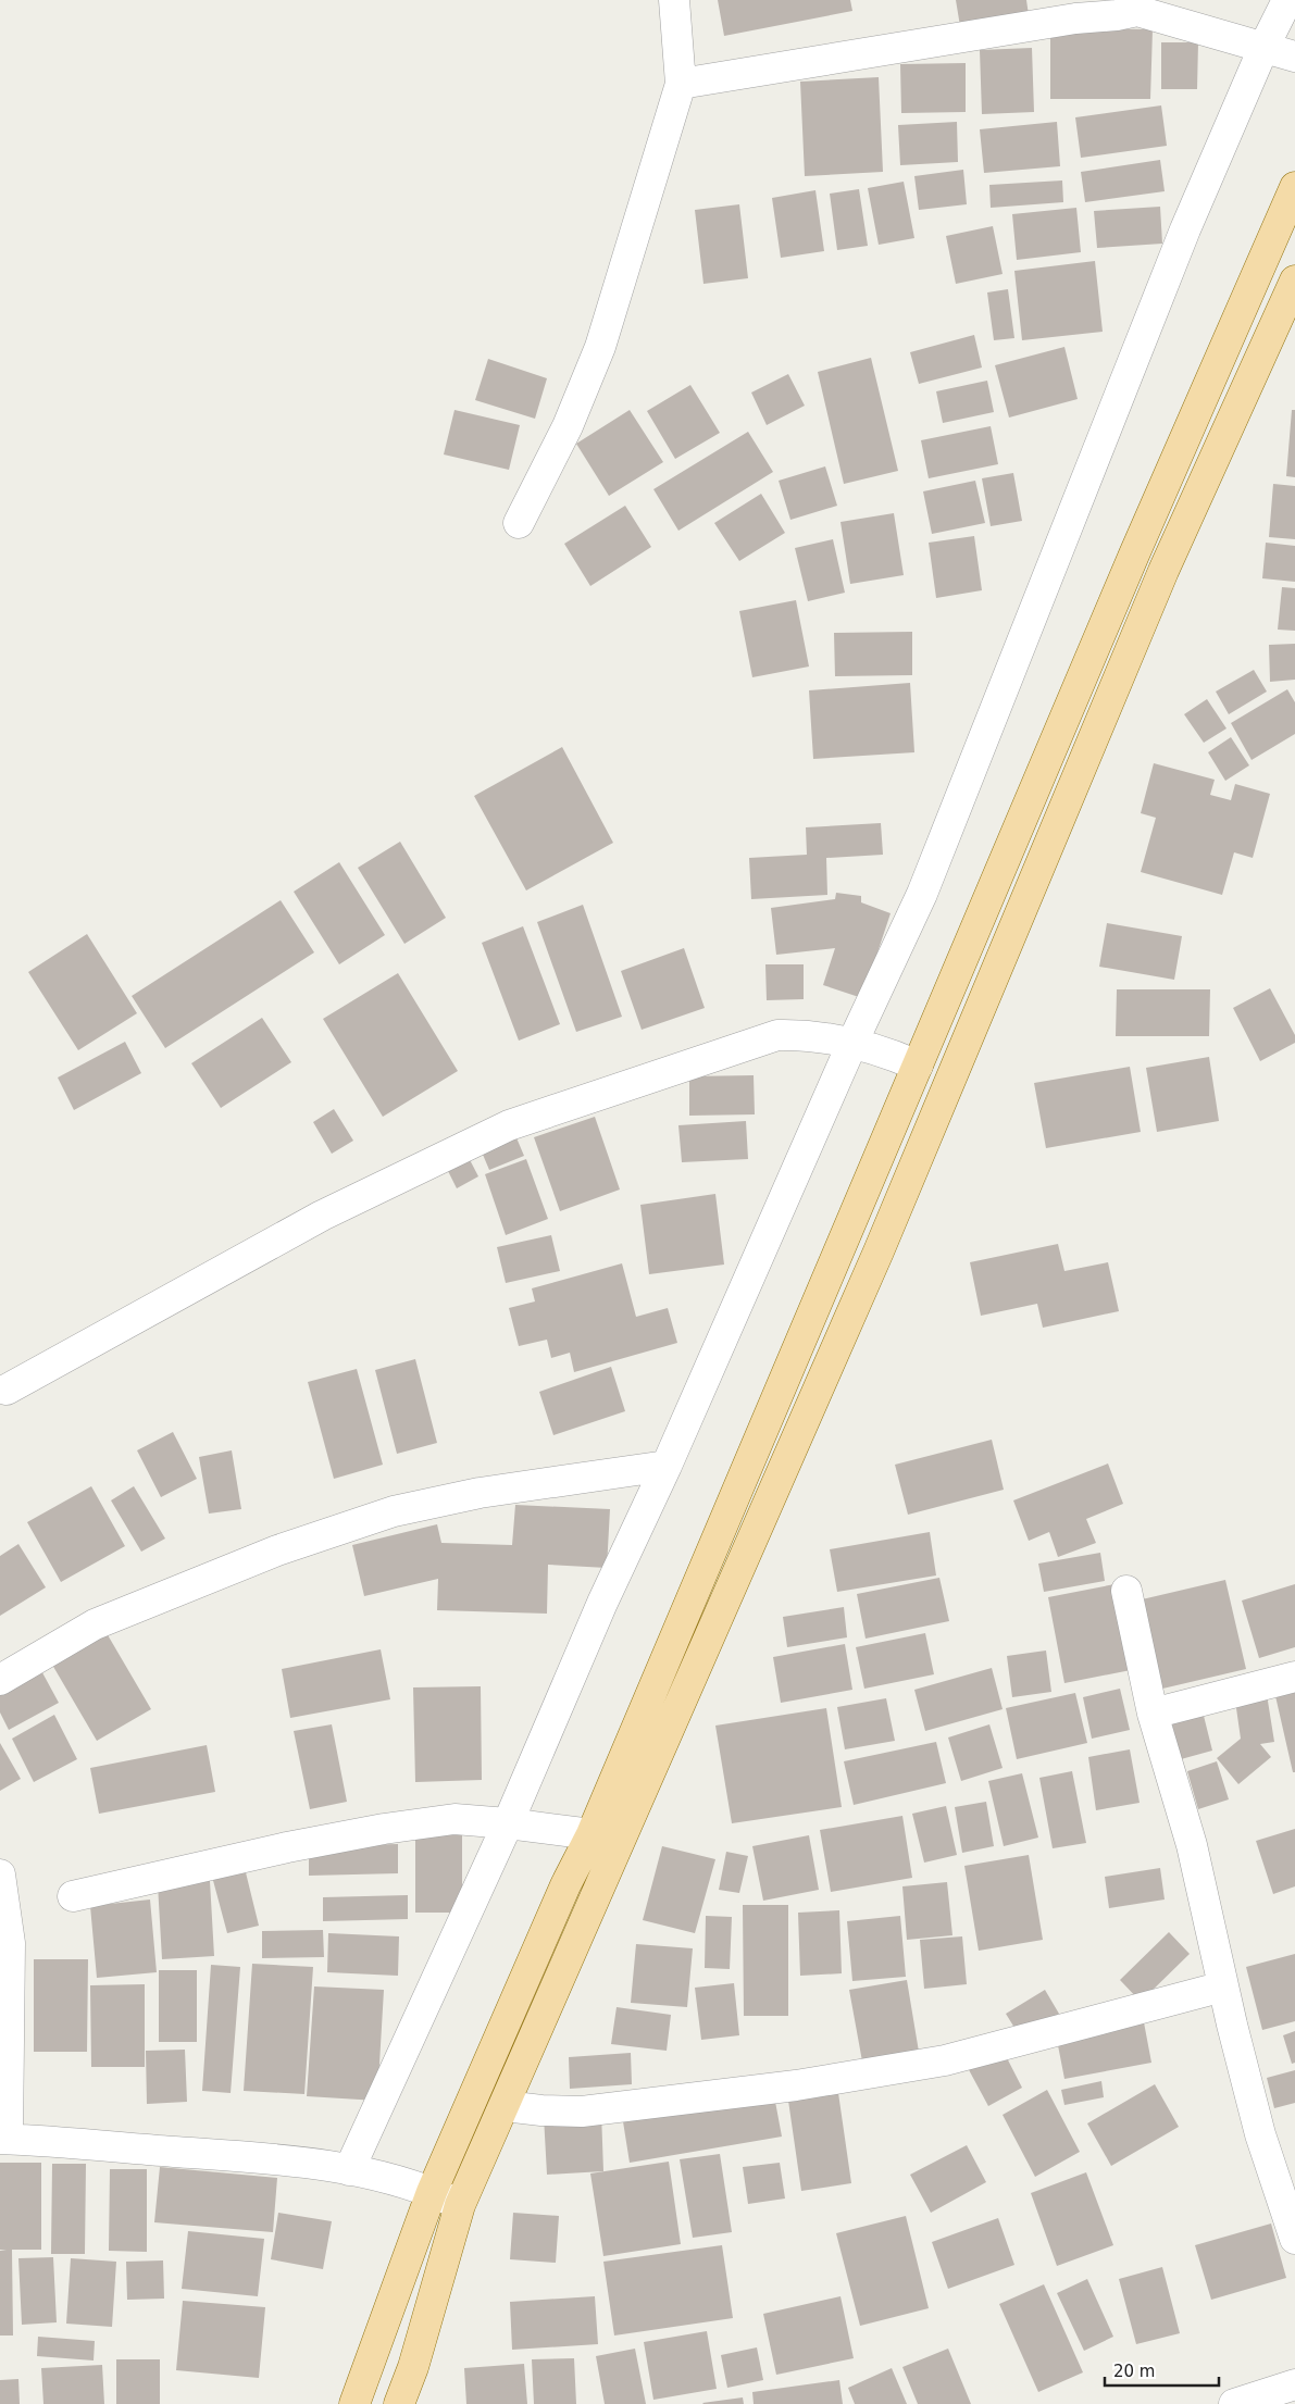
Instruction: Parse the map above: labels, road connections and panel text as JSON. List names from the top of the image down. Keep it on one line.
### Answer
{"scale_bar":"20 m"}
